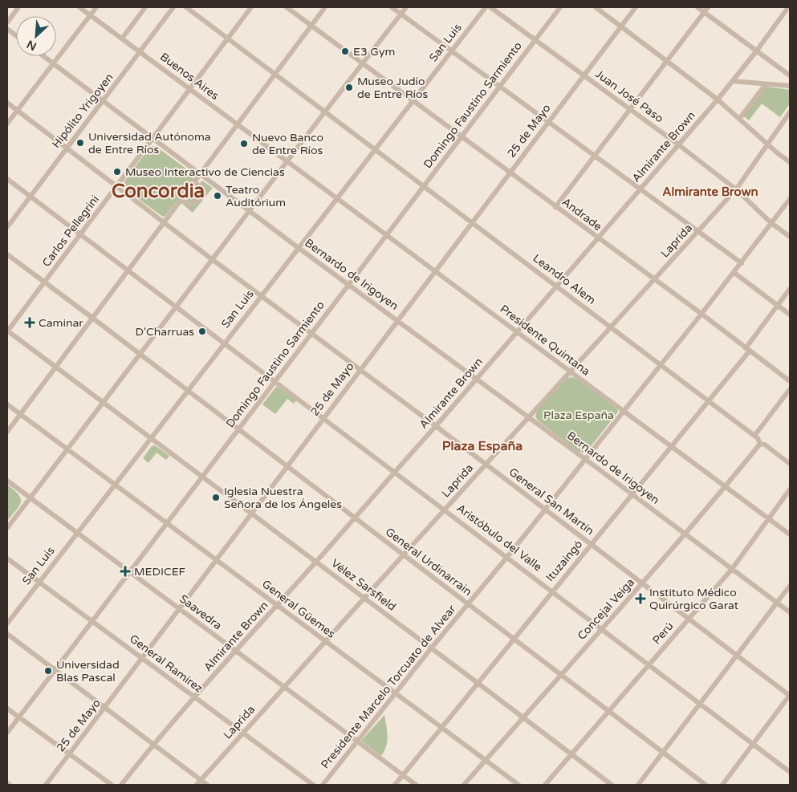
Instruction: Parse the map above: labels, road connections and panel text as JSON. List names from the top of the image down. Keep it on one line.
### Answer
{"streets":{"street":["San Luis","Buenos Aires","Juan José Paso","Domingo Faustino Sarmiento","Hipólito Yrigoyen","25 de Mayo","Almirante Brown","Andrade","Carlos Pellegrini","Laprida","Bernardo de Irigoyen","Leandro Alem","Presidente Quintana","General San Martín","Aristóbulo del Valle","Ituzaingó","General Urdinarrain","Vélez Sarsfield","General Güemes","Concejal Veiga","Saavedra","Perú","General Ramírez","Presidente Marcelo Torcuato de Alvear"]},"crossings":[["San Luis","Andrade"],["San Luis","Bernardo de Irigoyen"],["San Luis","Leandro Alem"],["San Luis","Presidente Quintana"],["San Luis","General San Martín"],["San Luis","Aristóbulo del Valle"],["San Luis","General Urdinarrain"],["San Luis","Vélez Sarsfield"],["San Luis","General Güemes"],["San Luis","Saavedra"],["San Luis","General Ramírez"],["Buenos Aires","Hipólito Yrigoyen"],["Buenos Aires","Carlos Pellegrini"],["Buenos Aires","Presidente Quintana"],["Juan José Paso","Domingo Faustino Sarmiento"],["Juan José Paso","25 de Mayo"],["Juan José Paso","Almirante Brown"],["Juan José Paso","Laprida"],["Juan José Paso","Presidente Marcelo Torcuato de Alvear"],["Domingo Faustino Sarmiento","Andrade"],["Domingo Faustino Sarmiento","Bernardo de Irigoyen"],["Domingo Faustino Sarmiento","Leandro Alem"],["Domingo Faustino Sarmiento","Presidente Quintana"],["Domingo Faustino Sarmiento","General San Martín"],["Domingo Faustino Sarmiento","Aristóbulo del Valle"],["Domingo Faustino Sarmiento","General Urdinarrain"],["Domingo Faustino Sarmiento","Vélez Sarsfield"],["Domingo Faustino Sarmiento","General Güemes"],["Domingo Faustino Sarmiento","Saavedra"],["Domingo Faustino Sarmiento","General Ramírez"],["Hipólito Yrigoyen","Bernardo de Irigoyen"],["Hipólito Yrigoyen","General San Martín"],["Hipólito Yrigoyen","Aristóbulo del Valle"],["25 de Mayo","Andrade"],["25 de Mayo","Bernardo de Irigoyen"],["25 de Mayo","Leandro Alem"],["25 de Mayo","Presidente Quintana"],["25 de Mayo","General San Martín"],["25 de Mayo","Aristóbulo del Valle"],["25 de Mayo","General Urdinarrain"],["25 de Mayo","Vélez Sarsfield"],["25 de Mayo","General Güemes"],["25 de Mayo","Saavedra"],["25 de Mayo","General Ramírez"],["Almirante Brown","Andrade"],["Almirante Brown","Bernardo de Irigoyen"],["Almirante Brown","Leandro Alem"],["Almirante Brown","Presidente Quintana"],["Almirante Brown","General San Martín"],["Almirante Brown","Aristóbulo del Valle"],["Almirante Brown","General Urdinarrain"],["Almirante Brown","Vélez Sarsfield"],["Almirante Brown","General Güemes"],["Almirante Brown","Saavedra"],["Almirante Brown","General Ramírez"],["Andrade","Laprida"],["Andrade","Ituzaingó"],["Andrade","Presidente Marcelo Torcuato de Alvear"],["Carlos Pellegrini","Bernardo de Irigoyen"],["Carlos Pellegrini","Leandro Alem"],["Carlos Pellegrini","General San Martín"],["Carlos Pellegrini","Aristóbulo del Valle"],["Carlos Pellegrini","General Urdinarrain"],["Carlos Pellegrini","Vélez Sarsfield"],["Laprida","Bernardo de Irigoyen"],["Laprida","Leandro Alem"],["Laprida","Presidente Quintana"],["Laprida","General San Martín"],["Laprida","Aristóbulo del Valle"],["Laprida","General Urdinarrain"],["Laprida","Vélez Sarsfield"],["Laprida","General Güemes"],["Laprida","Saavedra"],["Laprida","General Ramírez"],["Bernardo de Irigoyen","Ituzaingó"],["Bernardo de Irigoyen","Concejal Veiga"],["Bernardo de Irigoyen","Perú"],["Bernardo de Irigoyen","Presidente Marcelo Torcuato de Alvear"],["Leandro Alem","Ituzaingó"],["Leandro Alem","Concejal Veiga"],["Leandro Alem","Presidente Marcelo Torcuato de Alvear"],["Presidente Quintana","Ituzaingó"],["Presidente Quintana","Concejal Veiga"],["Presidente Quintana","Perú"],["Presidente Quintana","Presidente Marcelo Torcuato de Alvear"],["General San Martín","Ituzaingó"],["General San Martín","Concejal Veiga"],["General San Martín","Perú"],["General San Martín","Presidente Marcelo Torcuato de Alvear"],["Aristóbulo del Valle","Ituzaingó"],["Aristóbulo del Valle","Concejal Veiga"],["Aristóbulo del Valle","Perú"],["Aristóbulo del Valle","Presidente Marcelo Torcuato de Alvear"],["Ituzaingó","General Urdinarrain"],["Ituzaingó","Vélez Sarsfield"],["Ituzaingó","General Güemes"],["Ituzaingó","Saavedra"],["General Urdinarrain","Concejal Veiga"],["General Urdinarrain","Perú"],["General Urdinarrain","Presidente Marcelo Torcuato de Alvear"],["Vélez Sarsfield","Concejal Veiga"],["Vélez Sarsfield","Perú"],["Vélez Sarsfield","Presidente Marcelo Torcuato de Alvear"],["General Güemes","Concejal Veiga"],["General Güemes","Presidente Marcelo Torcuato de Alvear"],["Saavedra","Presidente Marcelo Torcuato de Alvear"]],"districts":["Concordia","Almirante Brown","Plaza España"],"parks":["Plaza España"],"places":{"other":["E3 Gym","Museo Judío de Entre Ríos","Universidad Autónoma de Entre Ríos","Nuevo Banco de Entre Ríos","Museo Interactivo de Ciencias","Teatro Auditórium","D'Charruas","Iglesia Nuestra Señora de los Ángeles","Universidad Blas Pascal"],"health":["Caminar","MEDICEF","Instituto Médico Quirúrgico Garat"]},"north":"bottom left"}
